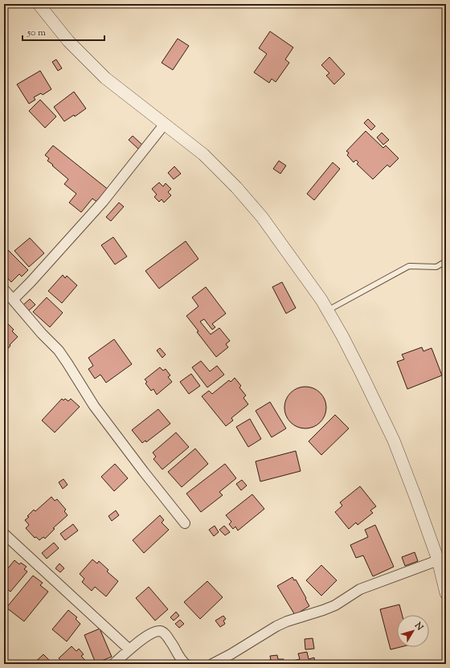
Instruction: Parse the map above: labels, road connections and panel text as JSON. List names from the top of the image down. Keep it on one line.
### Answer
{"scale_bar":"50 m","north":"top right"}
